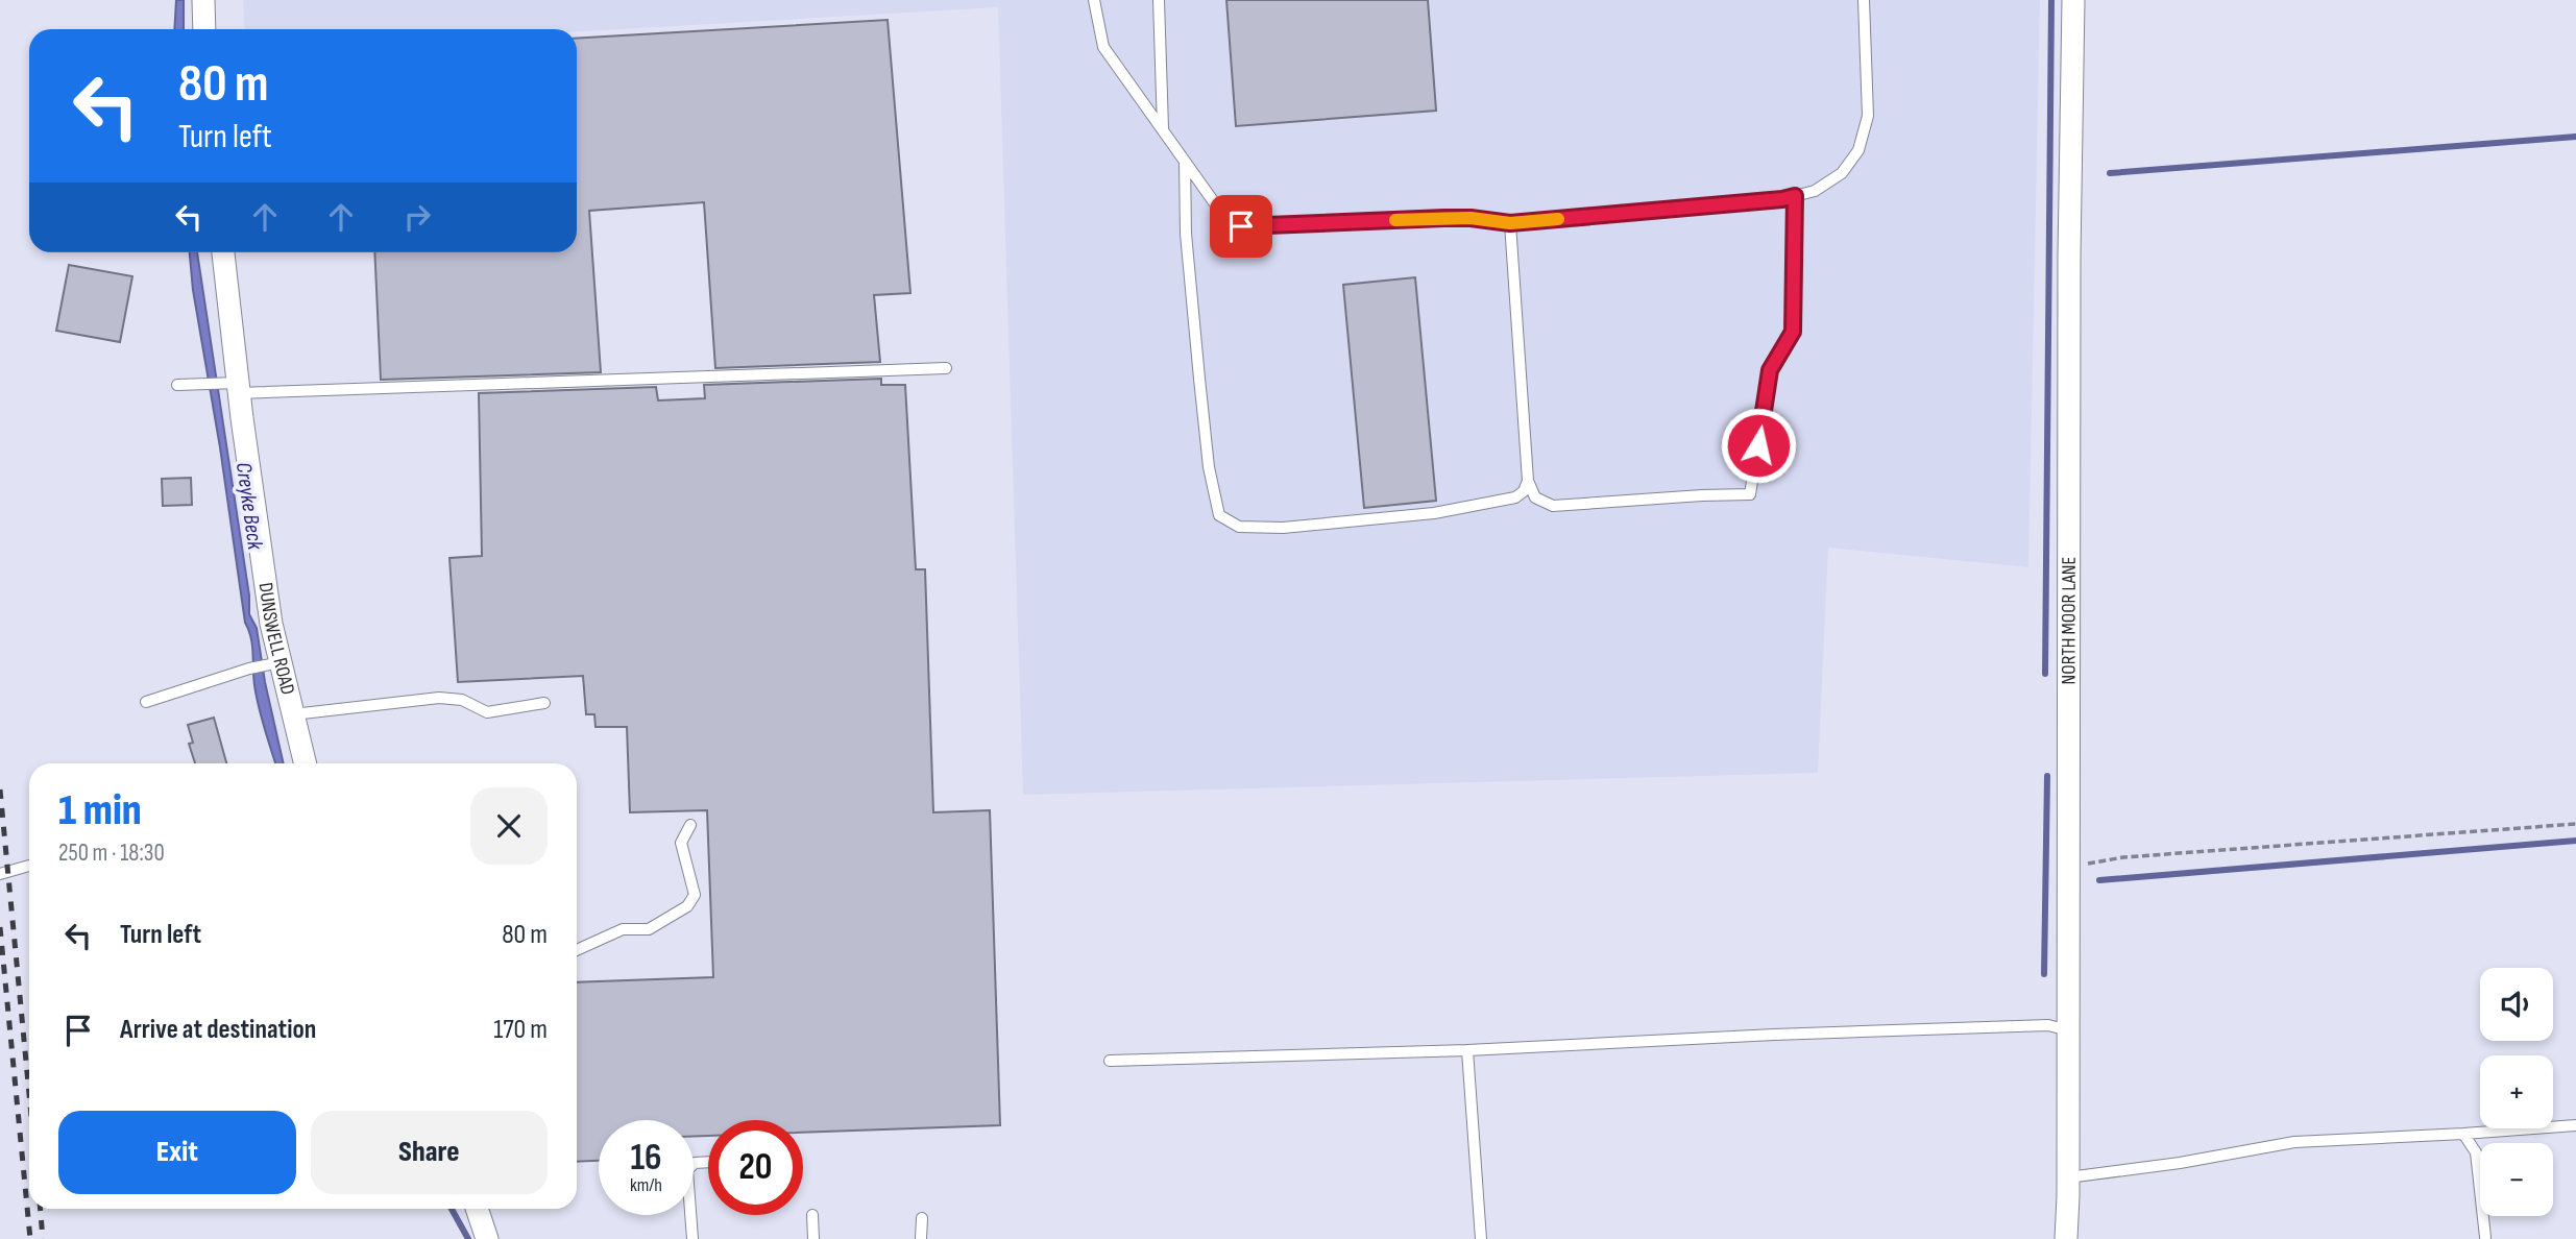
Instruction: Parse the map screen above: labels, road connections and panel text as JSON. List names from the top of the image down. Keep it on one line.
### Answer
{"streets":{"street":["NORTH MOOR LANE","DUNSWELL ROAD"]},"water":["Creyke Beck"],"page":{"turn":["80 m","Turn left"],"heading":["1 min","250 m · 18:30"],"list":[{"name":"Turn left","value":"80 m"},{"name":"Arrive at destination","value":"170 m"}],"map_buttons":["+","−"],"buttons":["Exit","Share"],"speed":"16 km/h","limit":"20"}}
